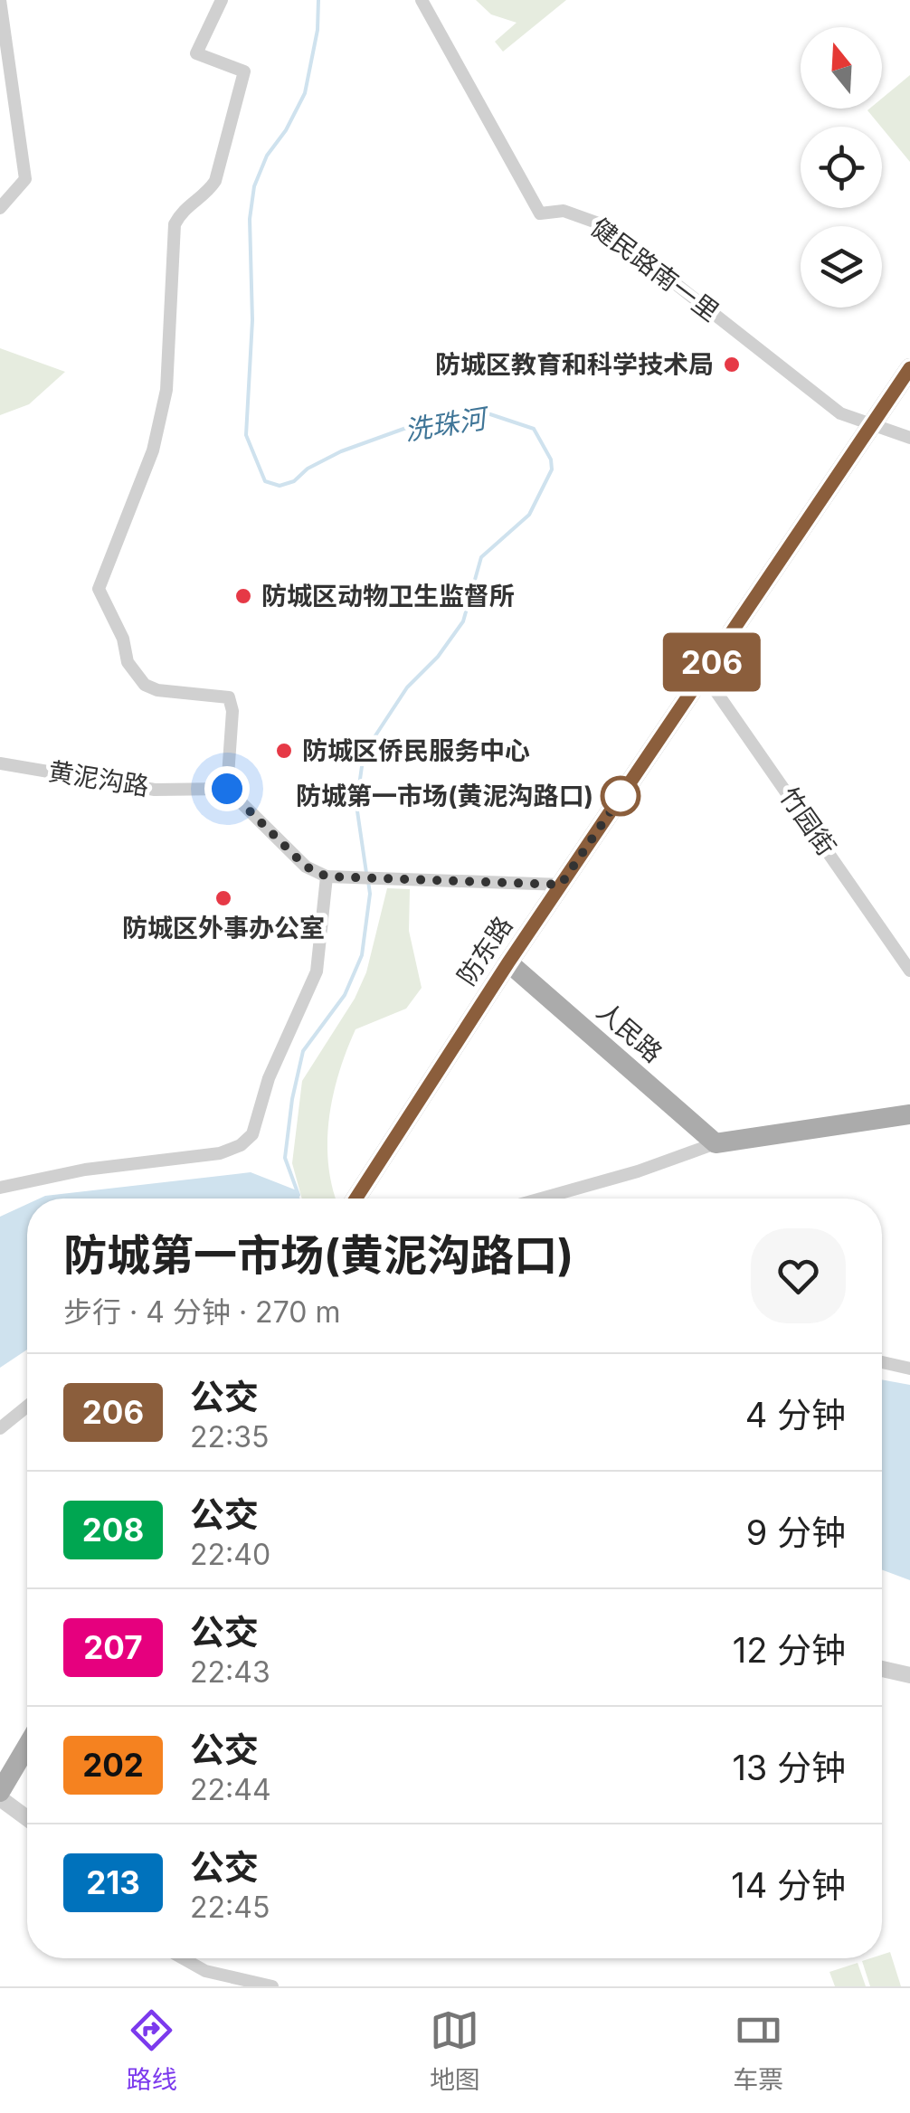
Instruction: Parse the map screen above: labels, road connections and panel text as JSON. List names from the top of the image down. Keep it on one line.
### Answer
{"streets":{"main road":["防东路","人民路"],"street":["健民路南一里","黄泥沟路","竹园街"]},"crossings":[["健民路南一里","防东路"],["竹园街","防东路"],["防东路","人民路"]],"water":["洗珠河"],"places":["防城区教育和科学技术局","防城区动物卫生监督所","防城区侨民服务中心","防城第一市场(黄泥沟路口)","防城区外事办公室"],"lines":["bus line 206"],"north":"top","page":{"on_map":"206","heading":["防城第一市场(黄泥沟路口)","步行 · 4 分钟 · 270 m"],"list":[{"mark":"206","name":"公交","note":"22:35","value":"4 分钟"},{"mark":"208","name":"公交","note":"22:40","value":"9 分钟"},{"mark":"207","name":"公交","note":"22:43","value":"12 分钟"},{"mark":"202","name":"公交","note":"22:44","value":"13 分钟"},{"mark":"213","name":"公交","note":"22:45","value":"14 分钟"}],"tabs":["路线","地图","车票"]}}
